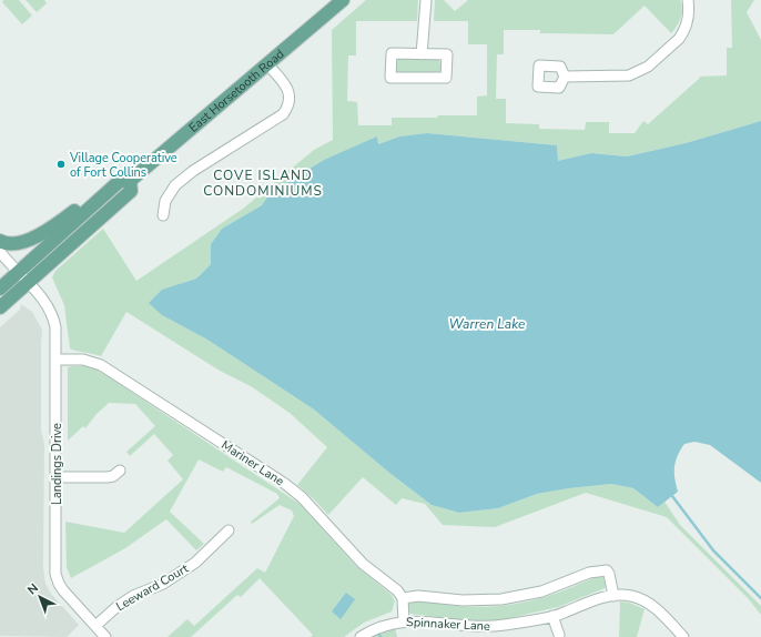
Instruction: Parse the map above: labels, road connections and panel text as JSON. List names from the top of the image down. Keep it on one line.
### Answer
{"streets":{"main road":["East Horsetooth Road"],"street":["Mariner Lane","Landings Drive","Leeward Court","Spinnaker Lane"]},"crossings":[["East Horsetooth Road","Landings Drive"],["Mariner Lane","Landings Drive"],["Mariner Lane","Spinnaker Lane"],["Landings Drive","Leeward Court"]],"districts":["COVE ISLAND CONDOMINIUMS"],"water":["Warren Lake"],"places":["Village Cooperative of Fort Collins"],"north":"top left"}
